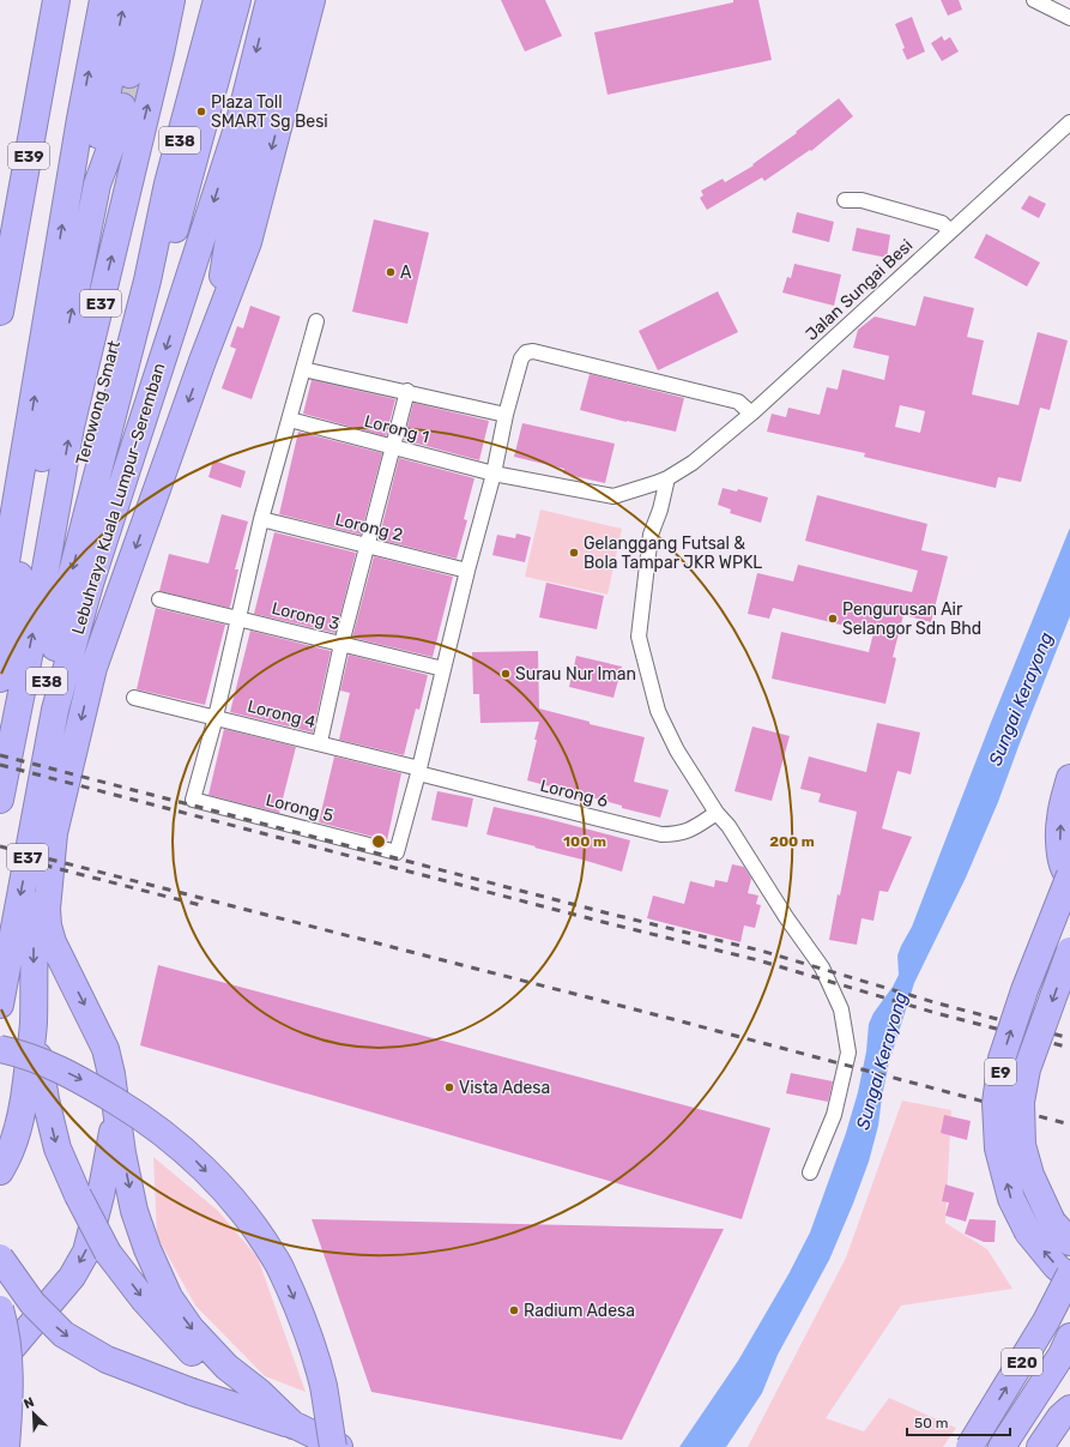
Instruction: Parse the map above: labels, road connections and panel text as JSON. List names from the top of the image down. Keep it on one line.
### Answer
{"streets":{"highway":["E38","E39","E37","Terowong Smart","Lebuhraya Kuala Lumpur–Seremban","E9","E20"],"street":["Jalan Sungai Besi","Lorong 1","Lorong 2","Lorong 3","Lorong 4","Lorong 6","Lorong 5"]},"crossings":[["Jalan Sungai Besi","Lorong 1"],["E37","Terowong Smart"],["Terowong Smart","Lebuhraya Kuala Lumpur–Seremban"],["Lorong 4","Lorong 6"],["Lorong 4","Lorong 5"],["Lorong 6","Lorong 5"]],"water":["Sungai Kerayong"],"places":["Plaza Toll SMART Sg Besi","A","Gelanggang Futsal & Bola Tampar JKR WPKL","Pengurusan Air Selangor Sdn Bhd","Surau Nur Iman","Vista Adesa","Radium Adesa"],"scale_bar":"50 m","north":"top left","rings":["100 m","200 m"]}
